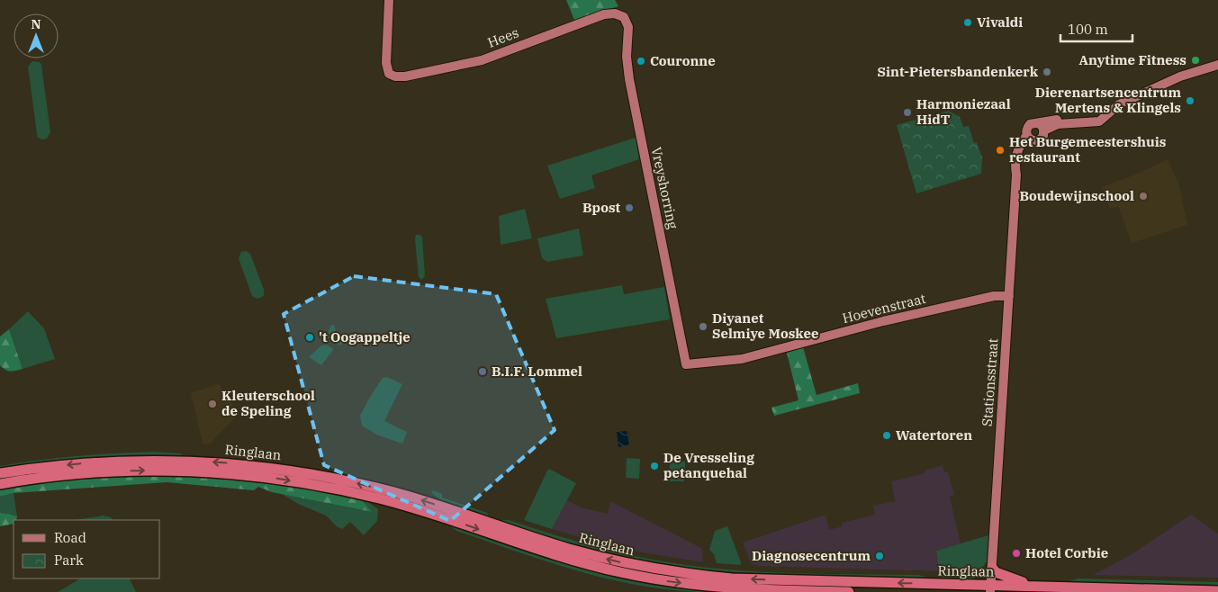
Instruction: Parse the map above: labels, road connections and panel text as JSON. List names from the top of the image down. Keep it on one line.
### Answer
{"streets":{"highway":["Ringlaan"],"main road":["Hees","Vreyshorring","Hoevenstraat","Stationsstraat"]},"crossings":[["Hees","Vreyshorring"],["Vreyshorring","Hoevenstraat"],["Hoevenstraat","Stationsstraat"],["Stationsstraat","Ringlaan"]],"places":["Vivaldi","Anytime Fitness","Couronne","Sint-Pietersbandenkerk","Dierenartsencentrum Mertens & Klingels","Harmoniezaal HidT","Het Burgemeestershuis restaurant","Boudewijnschool","Bpost","Diyanet Selmiye Moskee","'t Oogappeltje","B.I.F. Lommel","Kleuterschool de Speling","Watertoren","De Vresseling petanquehal","Hotel Corbie","Diagnosecentrum"],"legend":["Road","Park"],"scale_bar":"100 m","north":"top"}
